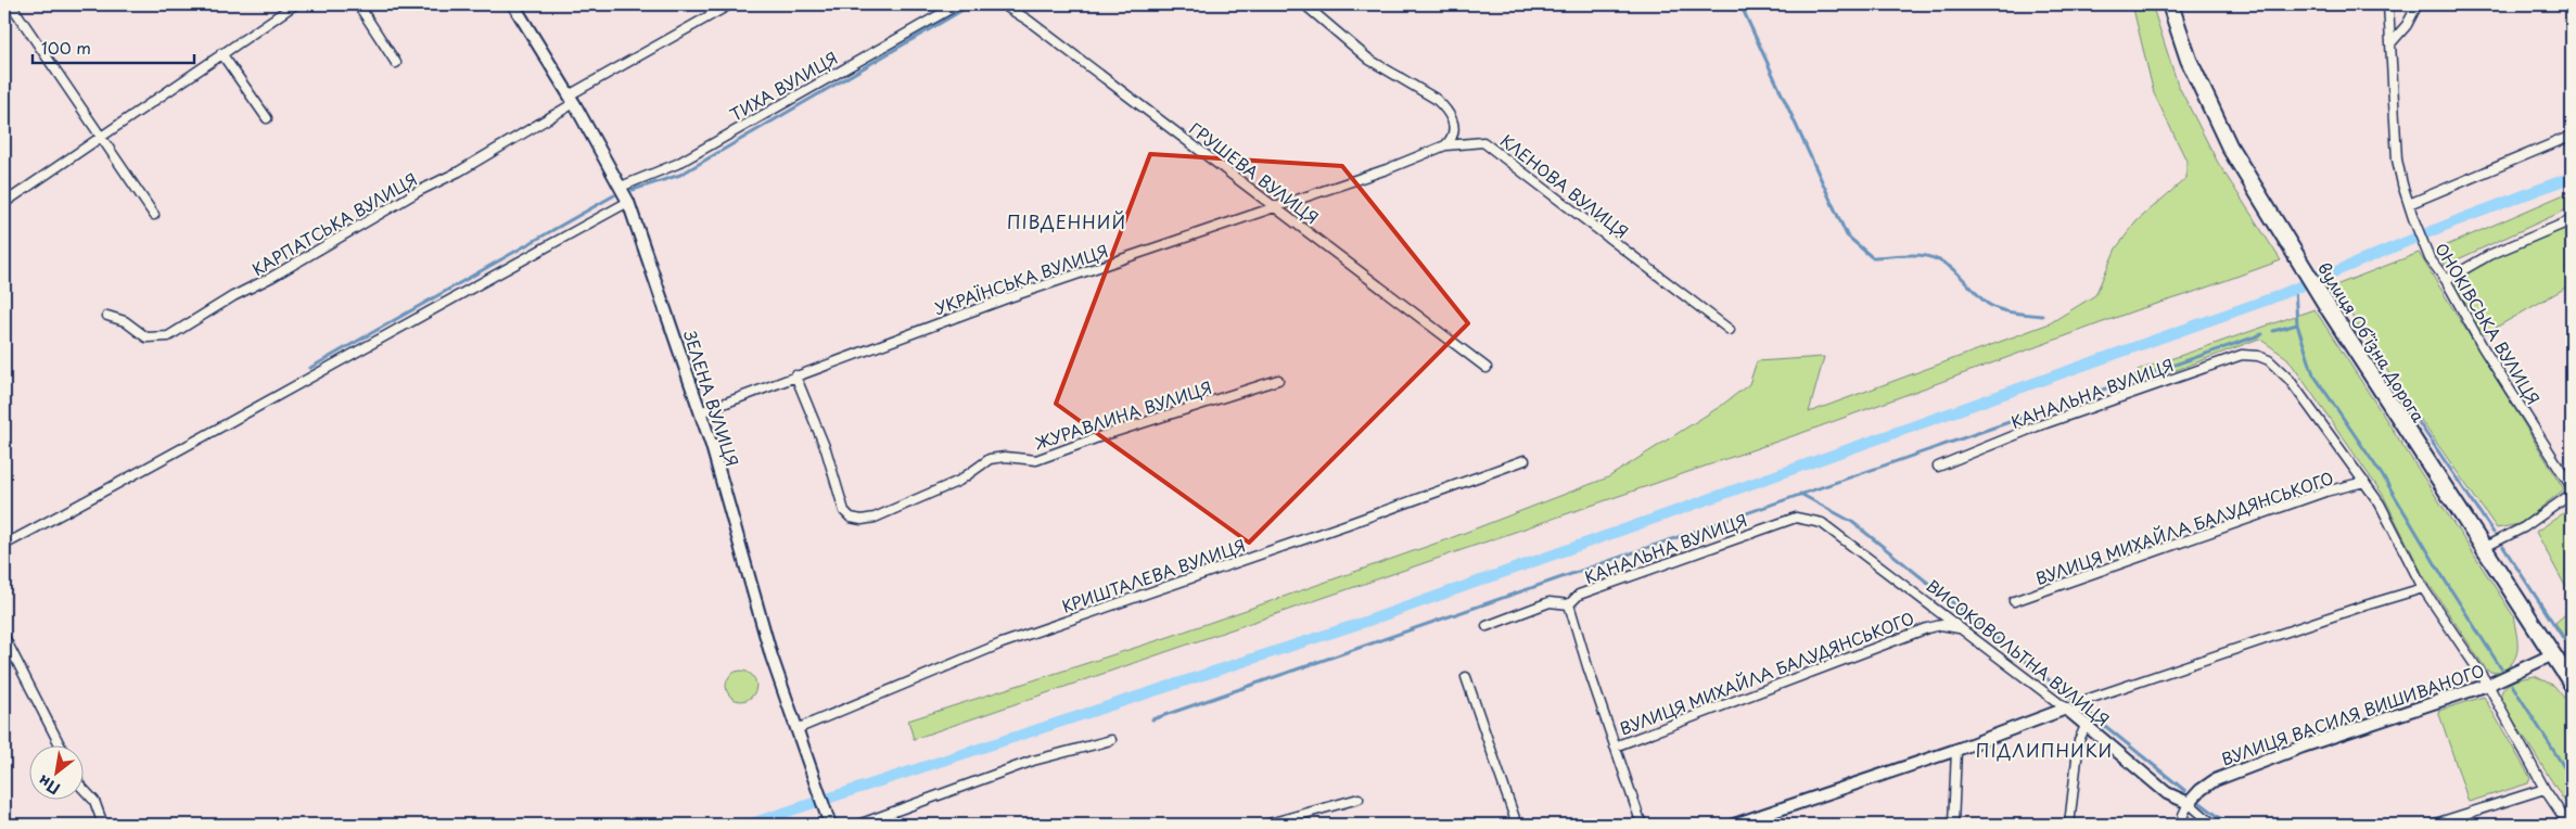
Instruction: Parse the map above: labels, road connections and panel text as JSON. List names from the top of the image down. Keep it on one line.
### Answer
{"streets":{"highway":["вулиця Обʼїзна Дорога"],"street":["ТИХА ВУЛИЦЯ","ГРУШЕВА ВУЛИЦЯ","КЛЕНОВА ВУЛИЦЯ","КАРПАТСЬКА ВУЛИЦЯ","УКРАЇНСЬКА ВУЛИЦЯ","ОНОКІВСЬКА ВУЛИЦЯ","КАНАЛЬНА ВУЛИЦЯ","ЗЕЛЕНА ВУЛИЦЯ","ЖУРАВЛИНА ВУЛИЦЯ","ВУЛИЦЯ МИХАЙЛА БАЛУДЯНСЬКОГО","КРИШТАЛЕВА ВУЛИЦЯ","ВИСОКОВОЛЬТНА ВУЛИЦЯ","ВУЛИЦЯ ВАСИЛЯ ВИШИВАНОГО"]},"crossings":[["ТИХА ВУЛИЦЯ","ЗЕЛЕНА ВУЛИЦЯ"],["ГРУШЕВА ВУЛИЦЯ","УКРАЇНСЬКА ВУЛИЦЯ"],["КЛЕНОВА ВУЛИЦЯ","УКРАЇНСЬКА ВУЛИЦЯ"],["КАРПАТСЬКА ВУЛИЦЯ","ЗЕЛЕНА ВУЛИЦЯ"],["УКРАЇНСЬКА ВУЛИЦЯ","ЗЕЛЕНА ВУЛИЦЯ"],["УКРАЇНСЬКА ВУЛИЦЯ","ЖУРАВЛИНА ВУЛИЦЯ"],["вулиця Обʼїзна Дорога","ВУЛИЦЯ ВАСИЛЯ ВИШИВАНОГО"],["КАНАЛЬНА ВУЛИЦЯ","ВУЛИЦЯ МИХАЙЛА БАЛУДЯНСЬКОГО"],["КАНАЛЬНА ВУЛИЦЯ","ВИСОКОВОЛЬТНА ВУЛИЦЯ"],["ЗЕЛЕНА ВУЛИЦЯ","КРИШТАЛЕВА ВУЛИЦЯ"],["ВУЛИЦЯ МИХАЙЛА БАЛУДЯНСЬКОГО","ВИСОКОВОЛЬТНА ВУЛИЦЯ"],["ВИСОКОВОЛЬТНА ВУЛИЦЯ","ВУЛИЦЯ ВАСИЛЯ ВИШИВАНОГО"]],"districts":["ПІВДЕННИЙ","ПІДЛИПНИКИ"],"scale_bar":"100 m","north":"bottom left"}
